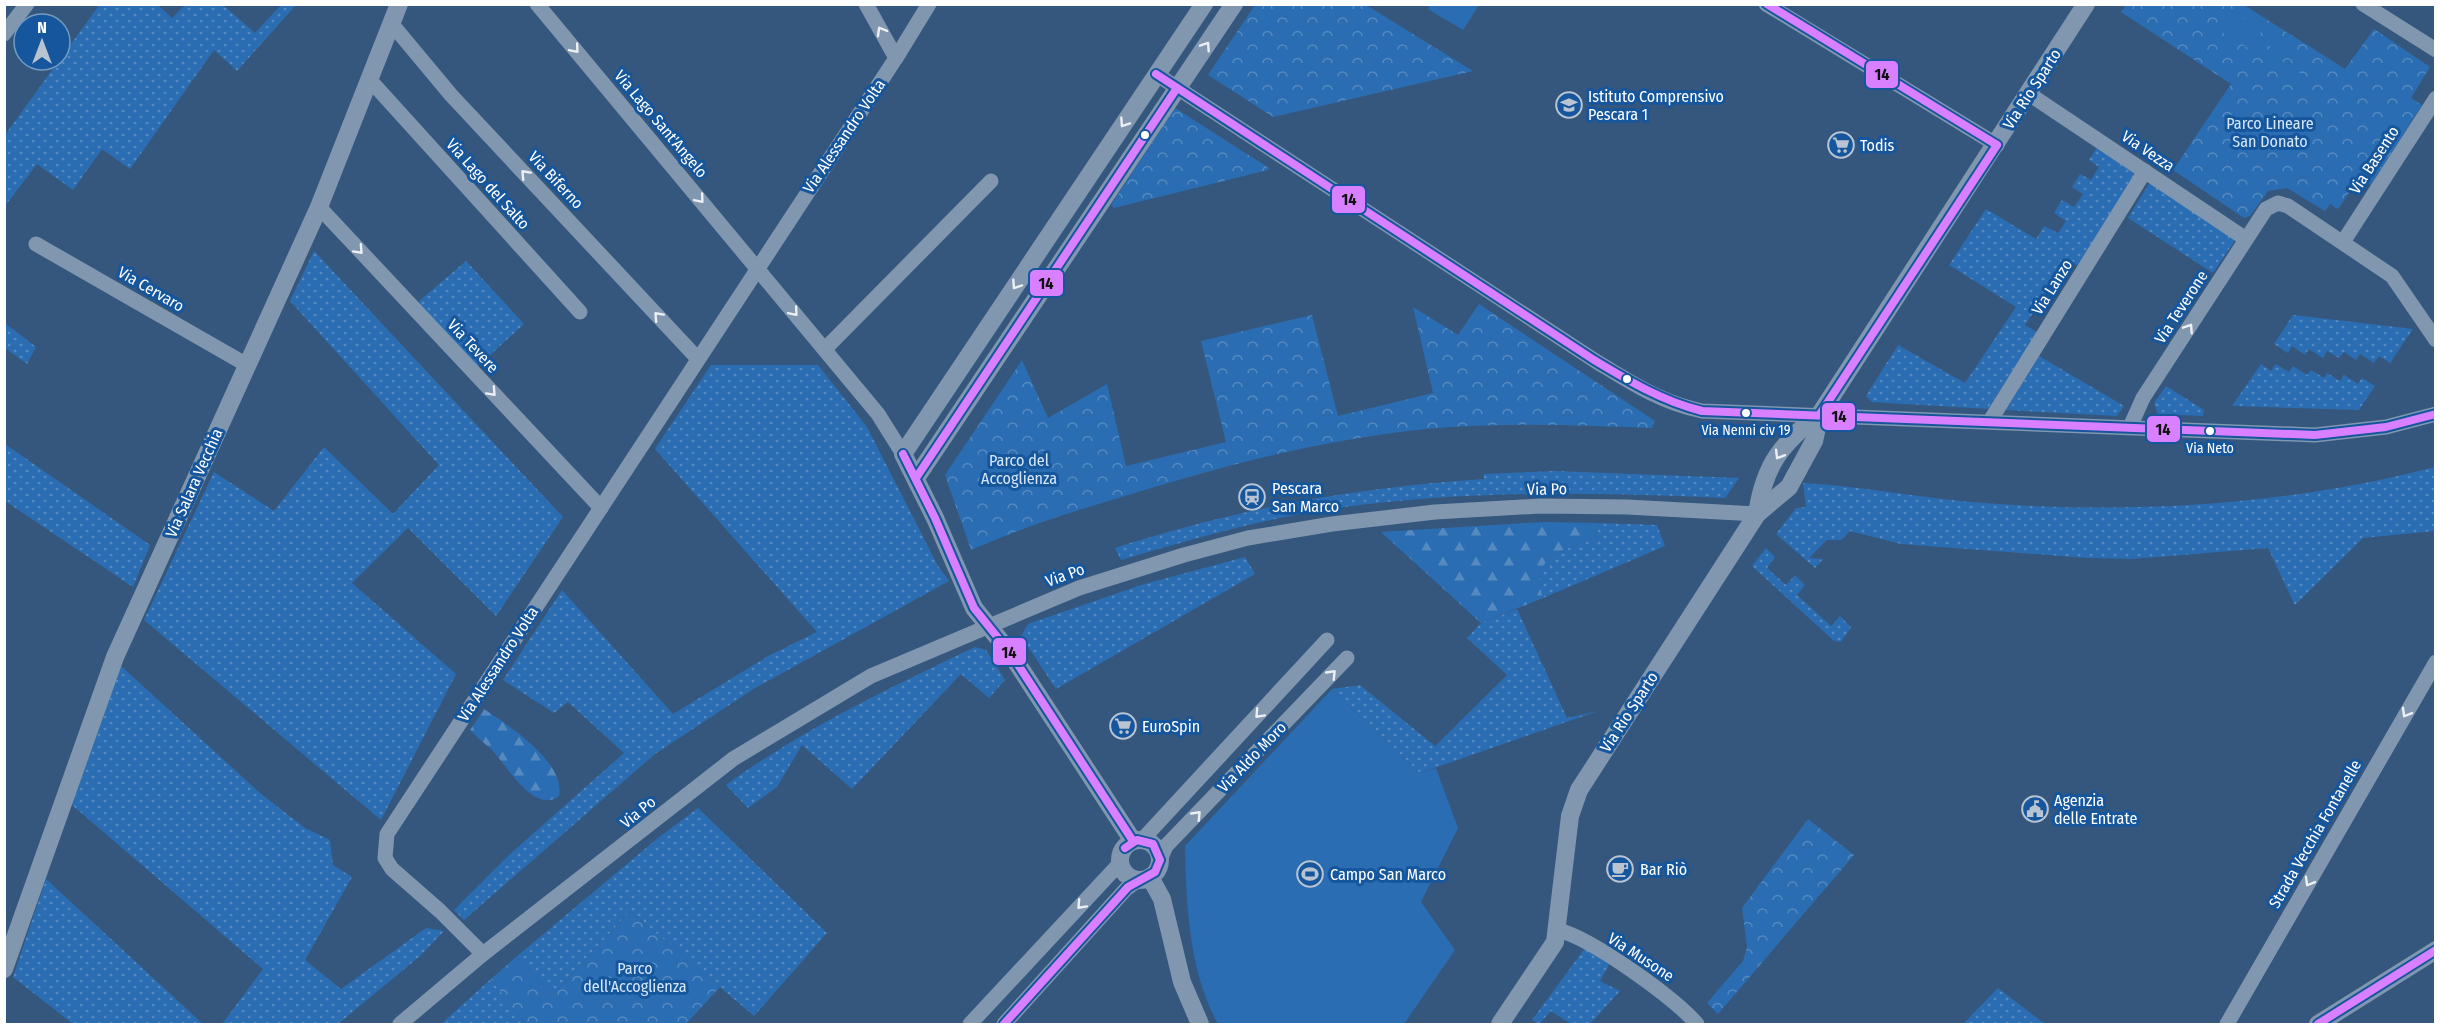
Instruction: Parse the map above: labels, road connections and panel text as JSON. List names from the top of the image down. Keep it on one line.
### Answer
{"streets":{"street":["Via Rio Sparto","Via Lago Sant'Angelo","Via Alessandro Volta","Via Vezza","Via Basento","Via Biferno","Via Lago del Salto","Via Lanzo","Via Cervaro","Via Teverone","Via Tevere","Via Salara Vecchia","Via Po","Via Aldo Moro","Strada Vecchia Fontanelle","Via Musone"]},"crossings":[["Via Rio Sparto","Via Vezza"],["Via Rio Sparto","Via Po"],["Via Rio Sparto","Via Musone"],["Via Lago Sant'Angelo","Via Alessandro Volta"],["Via Alessandro Volta","Via Biferno"],["Via Alessandro Volta","Via Tevere"],["Via Alessandro Volta","Via Po"],["Via Vezza","Via Lanzo"],["Via Vezza","Via Teverone"],["Via Basento","Via Teverone"],["Via Biferno","Via Salara Vecchia"],["Via Lago del Salto","Via Salara Vecchia"],["Via Cervaro","Via Salara Vecchia"],["Via Tevere","Via Salara Vecchia"]],"one_way":["Via Lago Sant'Angelo","Via Biferno","Via Teverone","Via Tevere","Strada Vecchia Fontanelle"],"parks":["Parco Lineare San Donato","Parco del Accoglienza","Parco dell'Accoglienza"],"places":{"school or university":["Istituto Comprensivo Pescara 1"],"supermarket":["Todis","EuroSpin"],"other":["Via Nenni civ 19","Via Neto"],"station":["Pescara San Marco"],"public building":["Agenzia delle Entrate"],"cafe":["Bar Riò"],"sports":["Campo San Marco"]},"lines":["transit line 14"],"north":"top"}
